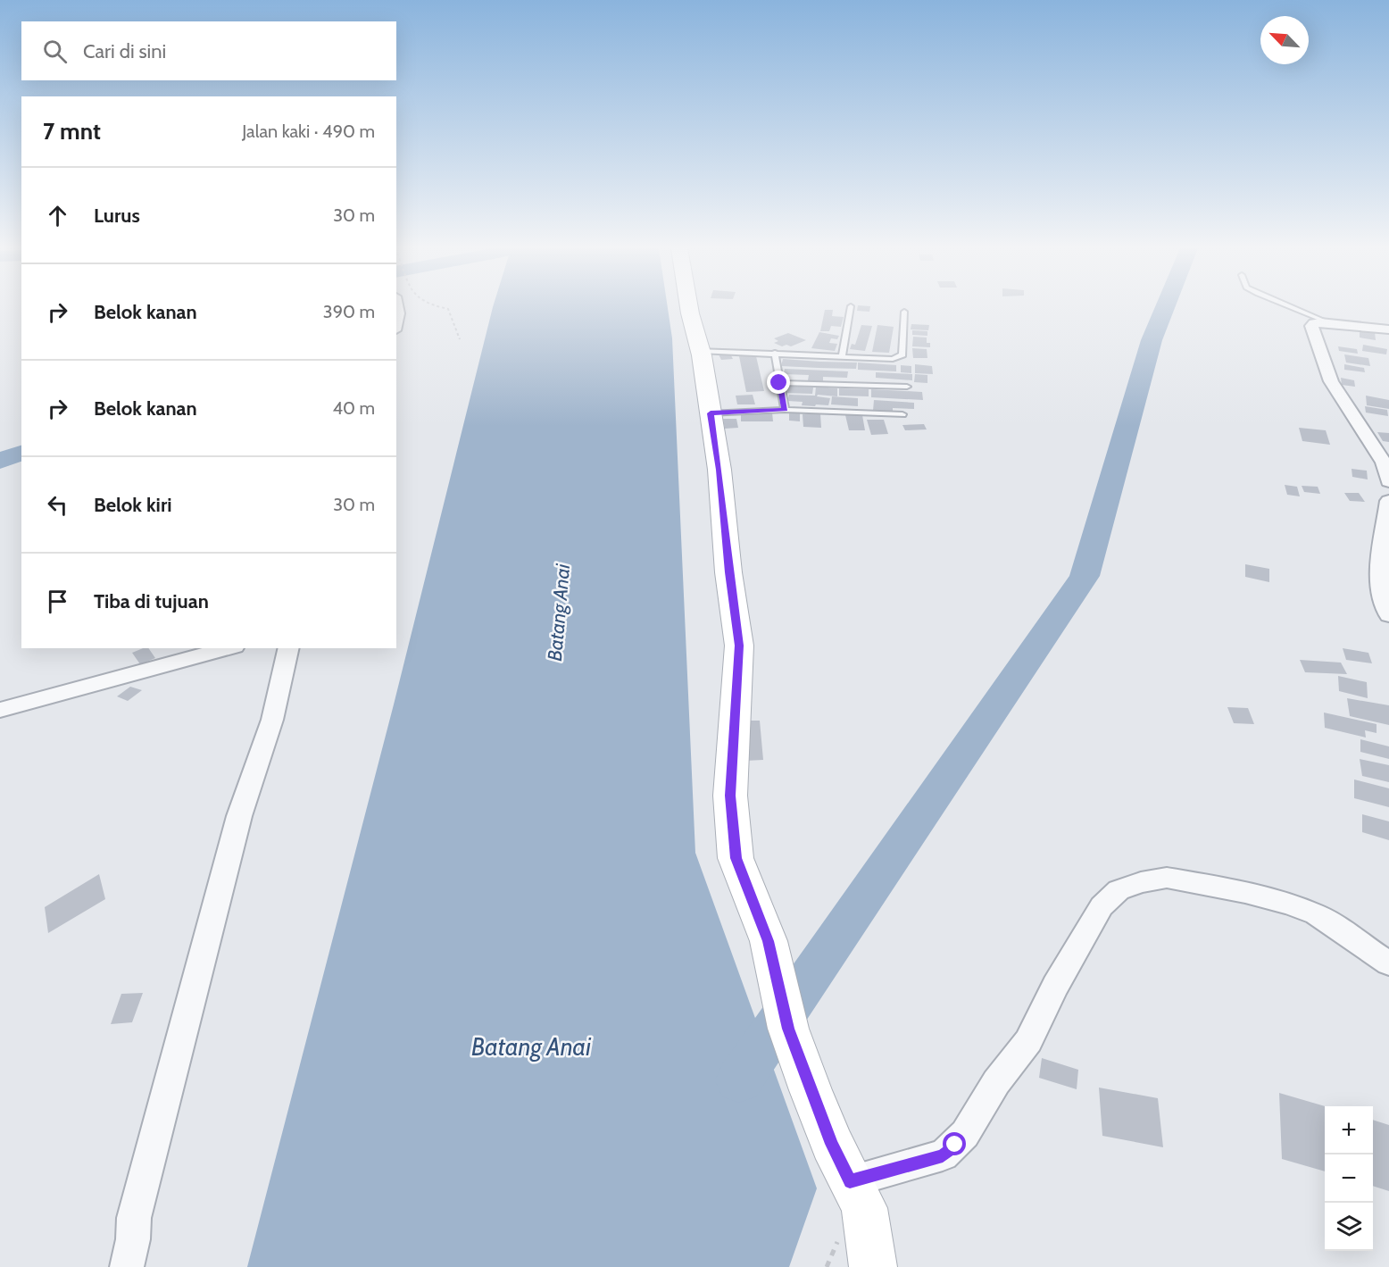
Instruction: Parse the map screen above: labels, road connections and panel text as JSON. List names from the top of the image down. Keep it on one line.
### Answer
{"water":["Batang Anai"],"north":"top left","page":{"search":"Cari di sini","heading":["7 mnt","Jalan kaki · 490 m"],"list":[["Lurus","30 m"],["Belok kanan","390 m"],["Belok kanan","40 m"],["Belok kiri","30 m"],"Tiba di tujuan"],"map_buttons":["+","−"]}}
